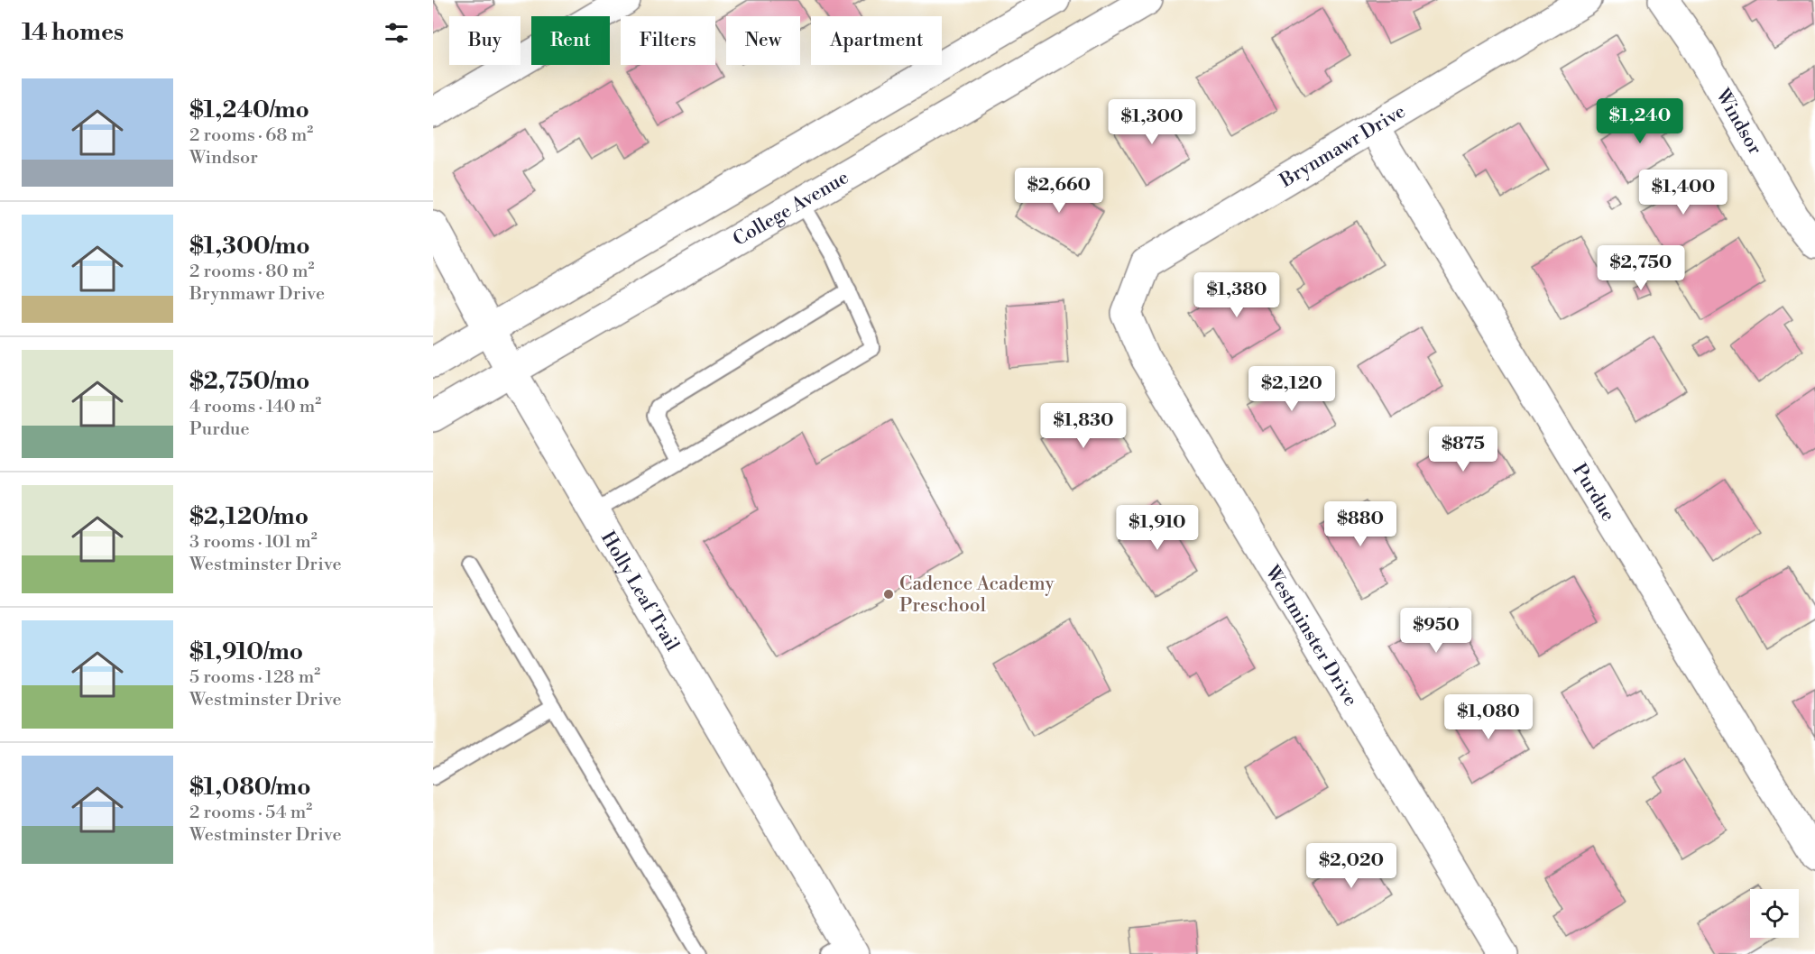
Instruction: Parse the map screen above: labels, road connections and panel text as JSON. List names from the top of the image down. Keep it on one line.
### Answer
{"streets":{"street":["Windsor","Brynmawr Drive","College Avenue","Purdue","Holly Leaf Trail","Westminster Drive"]},"crossings":[["Brynmawr Drive","Purdue"],["Brynmawr Drive","Westminster Drive"],["College Avenue","Holly Leaf Trail"]],"places":["Cadence Academy Preschool"],"page":{"heading":"14 homes","chip":["Buy","Rent","Filters","New","Apartment"],"list":[{"name":"$1,240/mo","note":"2 rooms · 68 m² · Windsor"},{"name":"$1,300/mo","note":"2 rooms · 80 m² · Brynmawr Drive"},{"name":"$2,750/mo","note":"4 rooms · 140 m² · Purdue"},{"name":"$2,120/mo","note":"3 rooms · 101 m² · Westminster Drive"},{"name":"$1,910/mo","note":"5 rooms · 128 m² · Westminster Drive"},{"name":"$1,080/mo","note":"2 rooms · 54 m² · Westminster Drive"}],"price":["$1,240","$1,300","$2,660","$1,400","$2,750","$1,380","$2,120","$1,830","$875","$880","$1,910","$950","$1,080","$2,020"]}}
